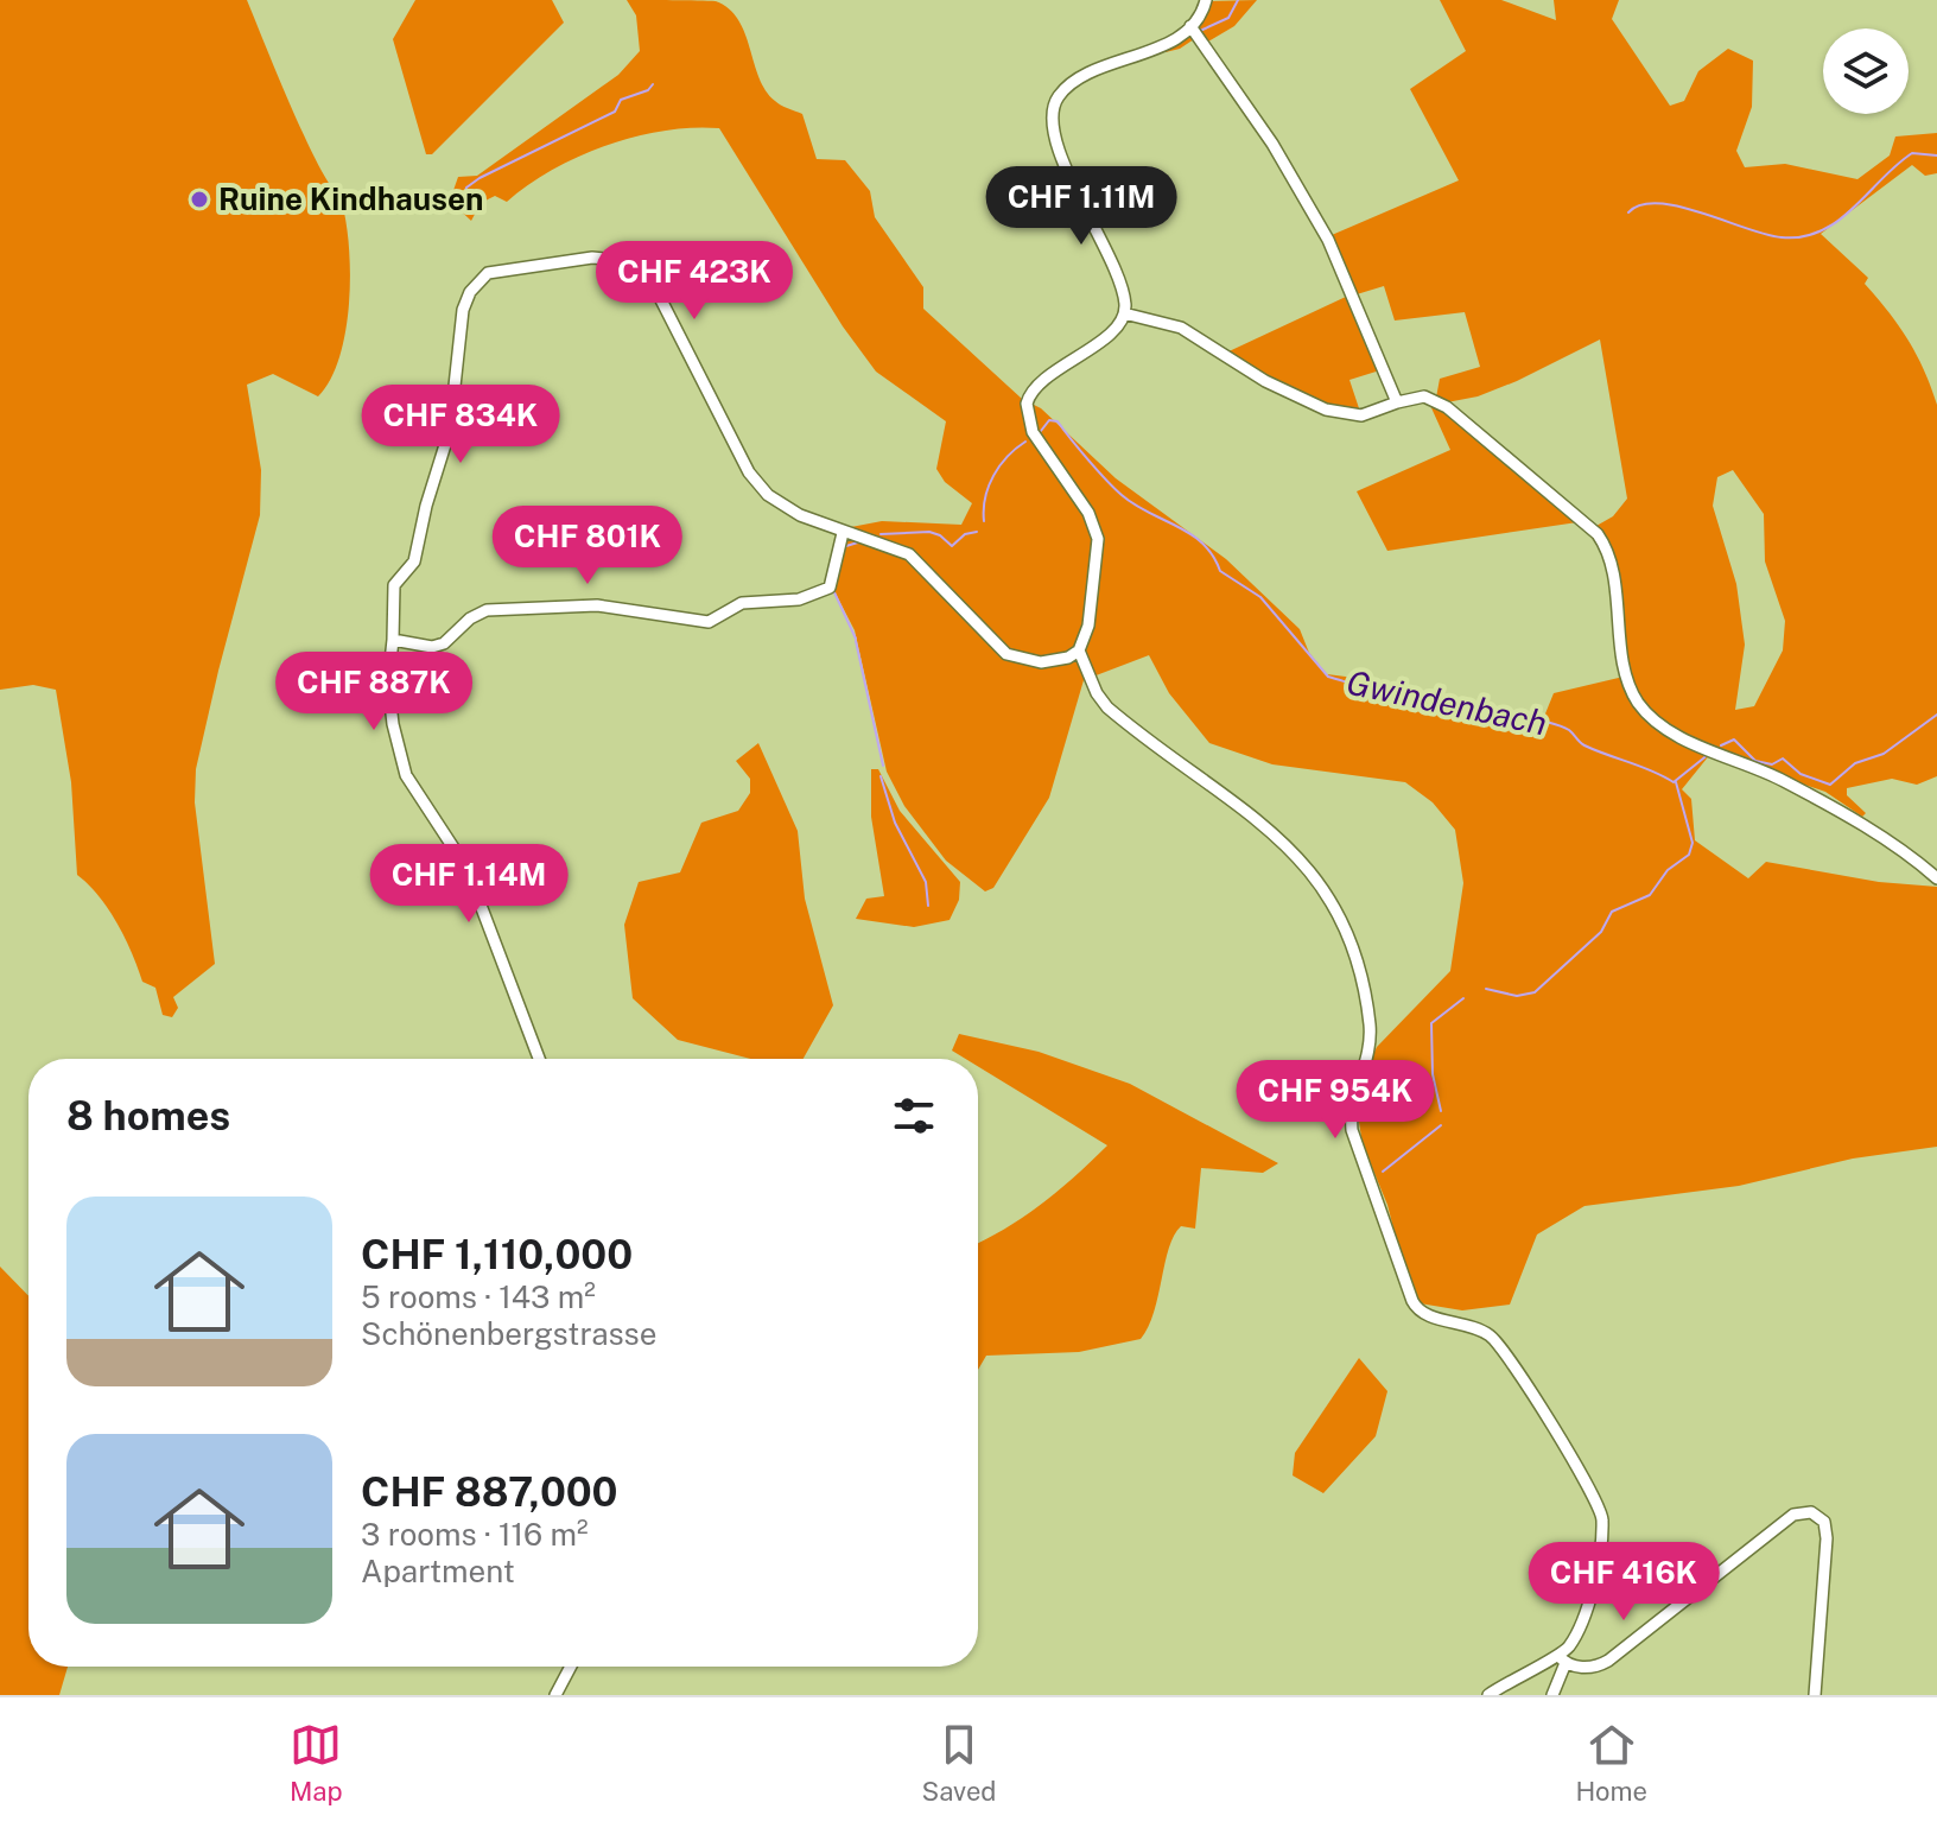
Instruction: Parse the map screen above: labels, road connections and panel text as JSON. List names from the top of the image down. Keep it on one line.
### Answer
{"water":["Gwindenbach"],"places":["Ruine Kindhausen"],"page":{"price":["CHF 1.11M","CHF 423K","CHF 834K","CHF 801K","CHF 887K","CHF 1.14M","CHF 954K","CHF 416K"],"heading":"8 homes","list":[{"name":"CHF 1,110,000","note":"5 rooms · 143 m² · Schönenbergstrasse"},{"name":"CHF 887,000","note":"3 rooms · 116 m² · Apartment"}],"tabs":["Map","Saved","Home"]}}
